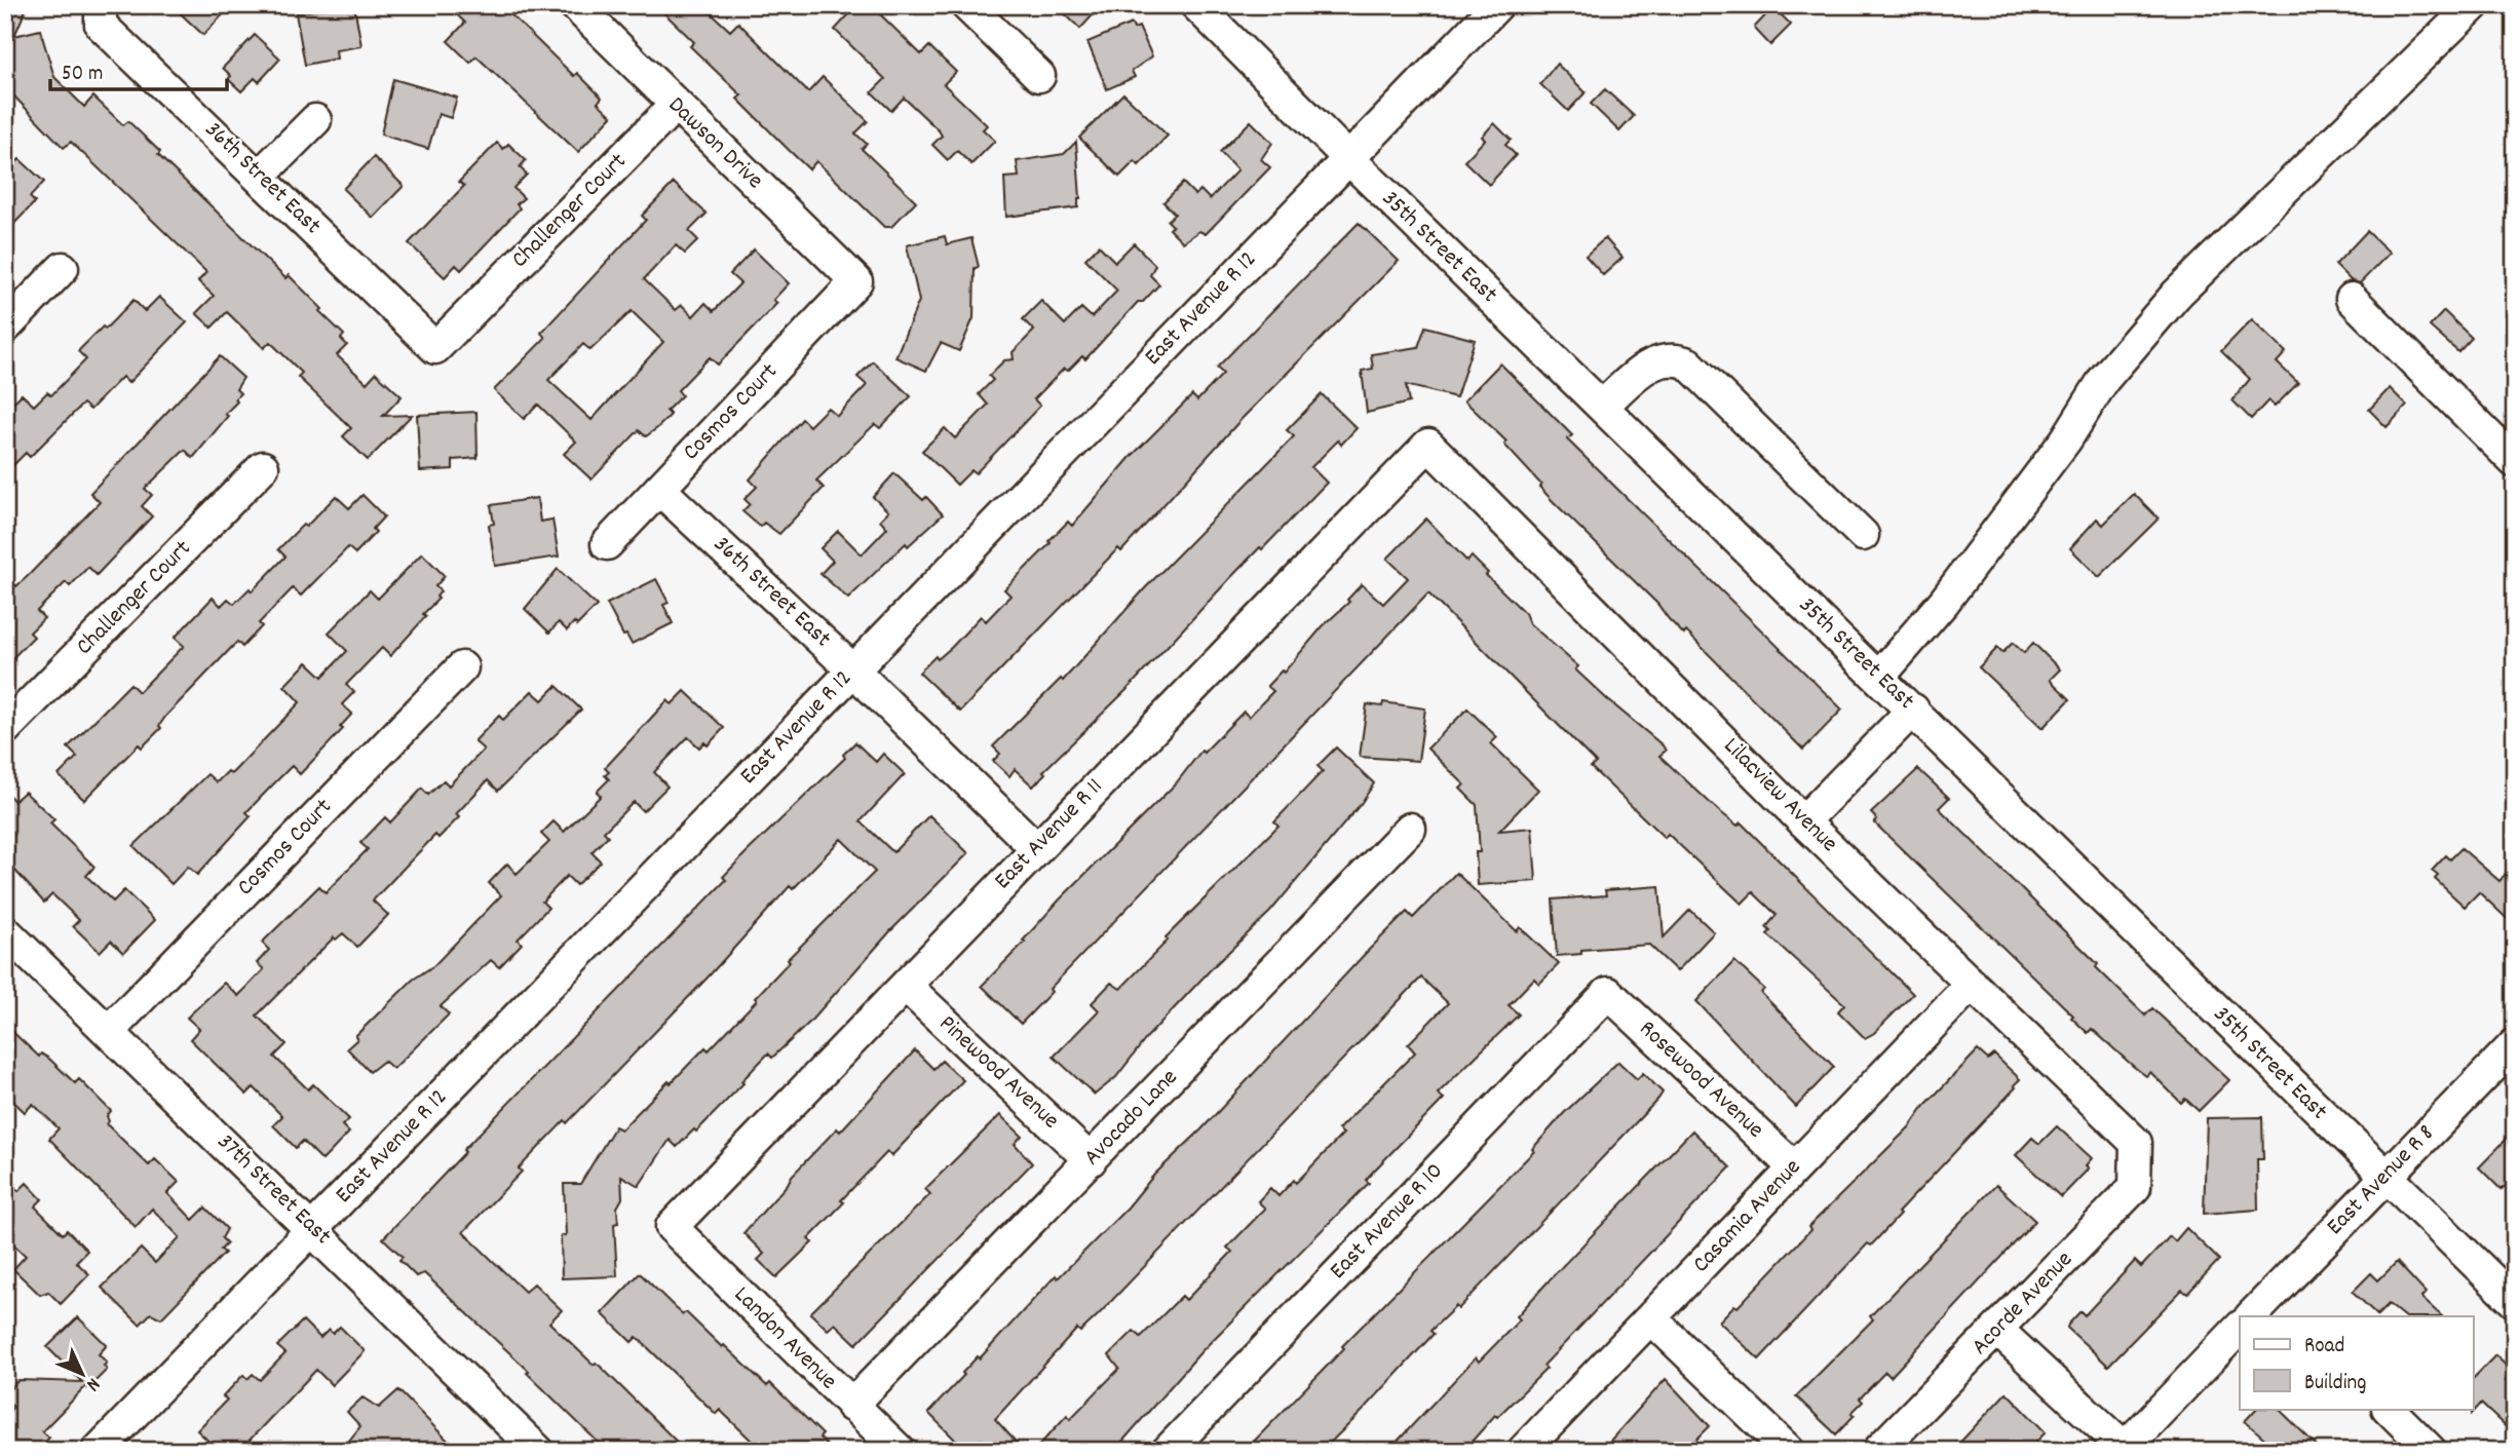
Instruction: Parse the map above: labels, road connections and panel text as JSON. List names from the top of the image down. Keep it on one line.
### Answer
{"streets":{"street":["Dawson Drive","36th Street East","Challenger Court","35th Street East","East Avenue R 12","Cosmos Court","Lilacview Avenue","East Avenue R 11","Pinewood Avenue","Rosewood Avenue","Avocado Lane","East Avenue R 8","37th Street East","Casamia Avenue","East Avenue R 10","Acorde Avenue","Landon Avenue"]},"crossings":[["Dawson Drive","Challenger Court"],["Dawson Drive","Cosmos Court"],["36th Street East","Challenger Court"],["36th Street East","East Avenue R 12"],["36th Street East","Cosmos Court"],["36th Street East","East Avenue R 11"],["35th Street East","East Avenue R 12"],["35th Street East","East Avenue R 8"],["East Avenue R 12","37th Street East"],["Cosmos Court","37th Street East"],["Lilacview Avenue","East Avenue R 11"],["Lilacview Avenue","Casamia Avenue"],["Lilacview Avenue","Acorde Avenue"],["East Avenue R 11","Pinewood Avenue"],["East Avenue R 11","Landon Avenue"],["Pinewood Avenue","Avocado Lane"],["Rosewood Avenue","Casamia Avenue"],["Rosewood Avenue","East Avenue R 10"],["Avocado Lane","Landon Avenue"]],"legend":["Road","Building"],"scale_bar":"50 m","north":"bottom right"}
